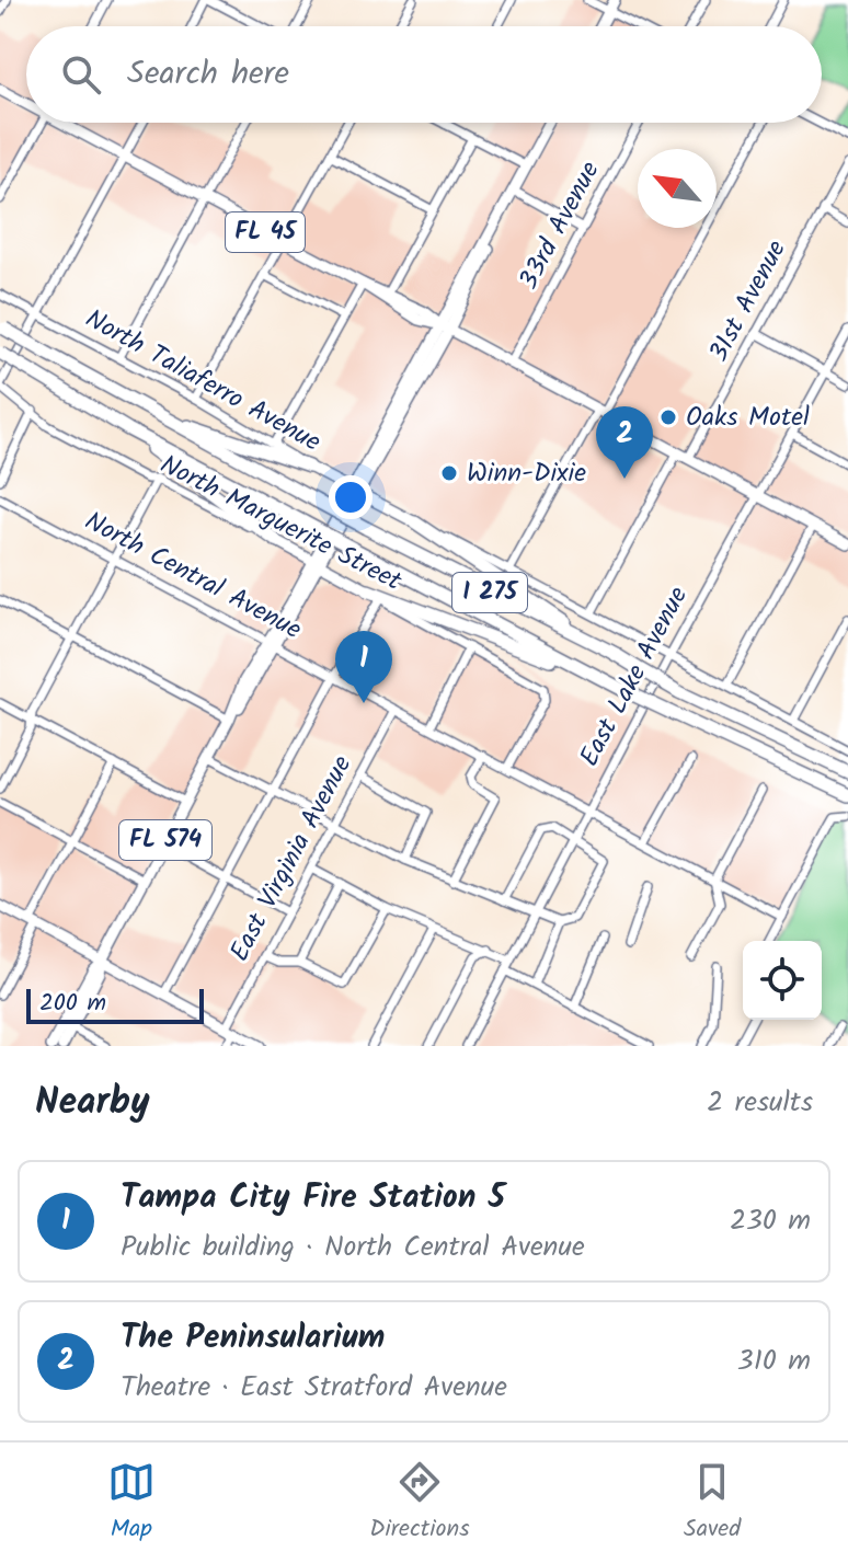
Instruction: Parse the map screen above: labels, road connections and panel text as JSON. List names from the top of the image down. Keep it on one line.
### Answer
{"streets":{"highway":["I 275"],"main road":["FL 45","North Taliaferro Avenue","North Marguerite Street","FL 574"],"street":["33rd Avenue","31st Avenue","North Central Avenue","East Lake Avenue","East Virginia Avenue"]},"crossings":[["33rd Avenue","FL 45"],["FL 45","31st Avenue"],["FL 45","East Lake Avenue"],["FL 45","FL 574"],["31st Avenue","North Taliaferro Avenue"],["North Taliaferro Avenue","East Lake Avenue"],["North Taliaferro Avenue","FL 574"],["North Marguerite Street","North Central Avenue"],["North Marguerite Street","FL 574"],["North Central Avenue","East Lake Avenue"],["North Central Avenue","FL 574"],["North Central Avenue","East Virginia Avenue"]],"places":["Oaks Motel","Winn-Dixie"],"scale_bar":"200 m","north":"top left","page":{"search":"Search here","pins":["2","1"],"scale":"200 m","heading":["Nearby","2 results"],"list":[{"mark":"1","name":"Tampa City Fire Station 5","note":"Public building · North Central Avenue","value":"230 m"},{"mark":"2","name":"The Peninsularium","note":"Theatre · East Stratford Avenue","value":"310 m"}],"nav":["Map","Directions","Saved"]}}
